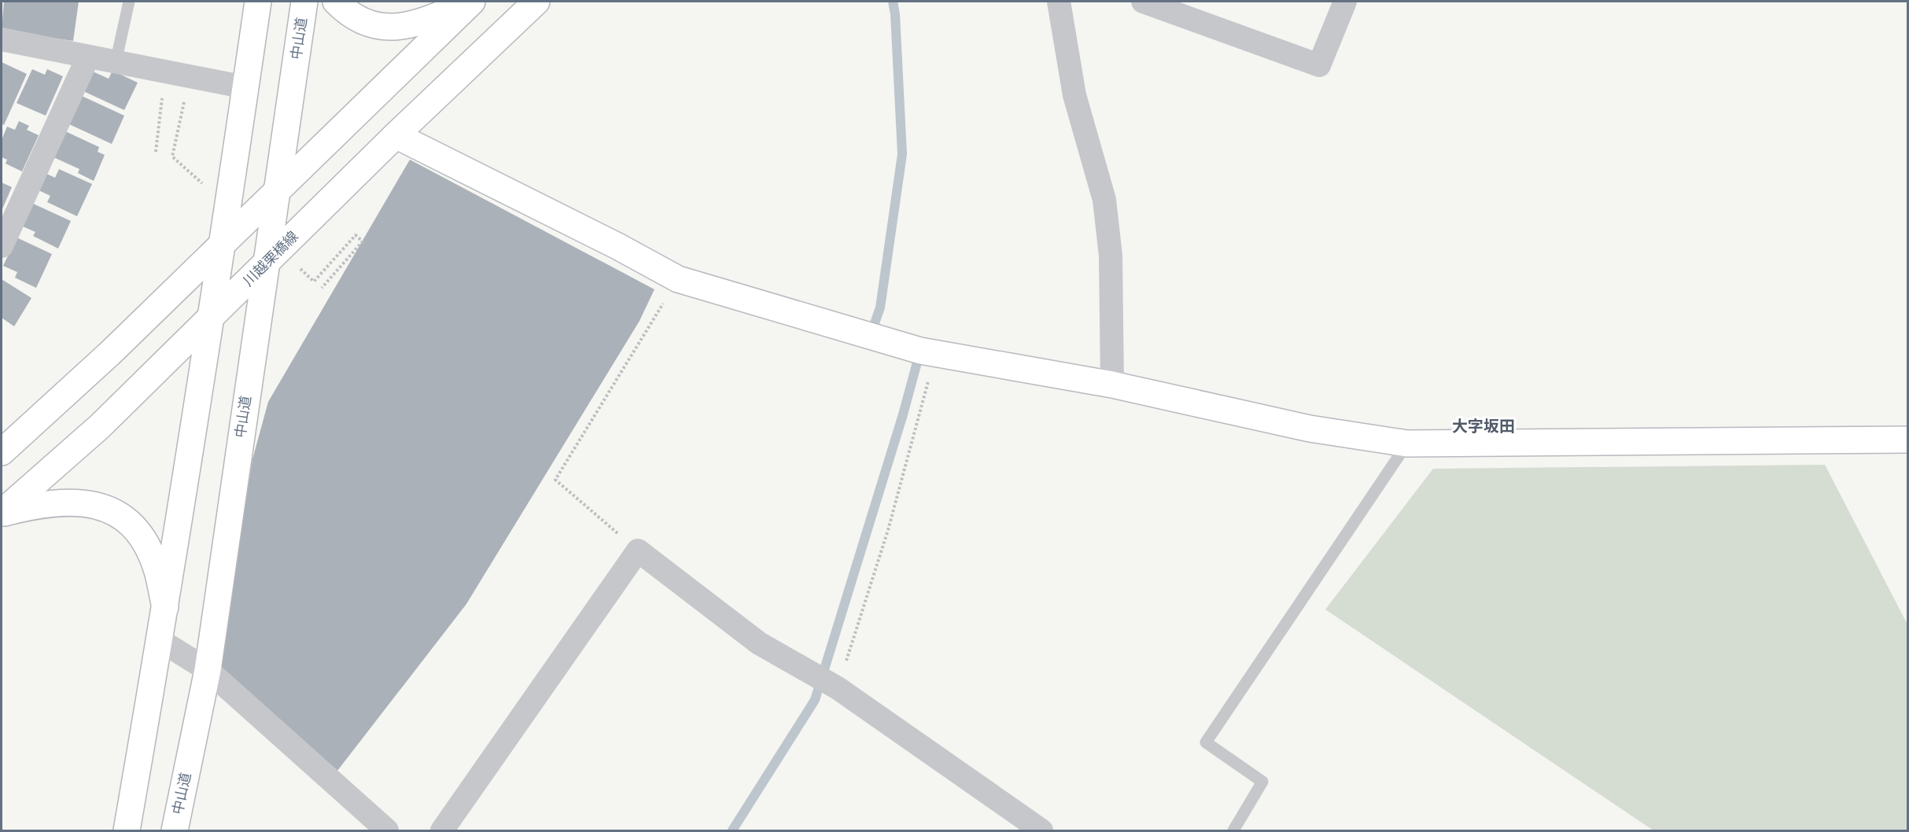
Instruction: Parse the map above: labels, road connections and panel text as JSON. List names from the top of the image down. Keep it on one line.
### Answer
{"streets":{"main road":["中山道","川越栗橋線"]},"crossings":[["中山道","川越栗橋線"]],"districts":["大字坂田"]}
